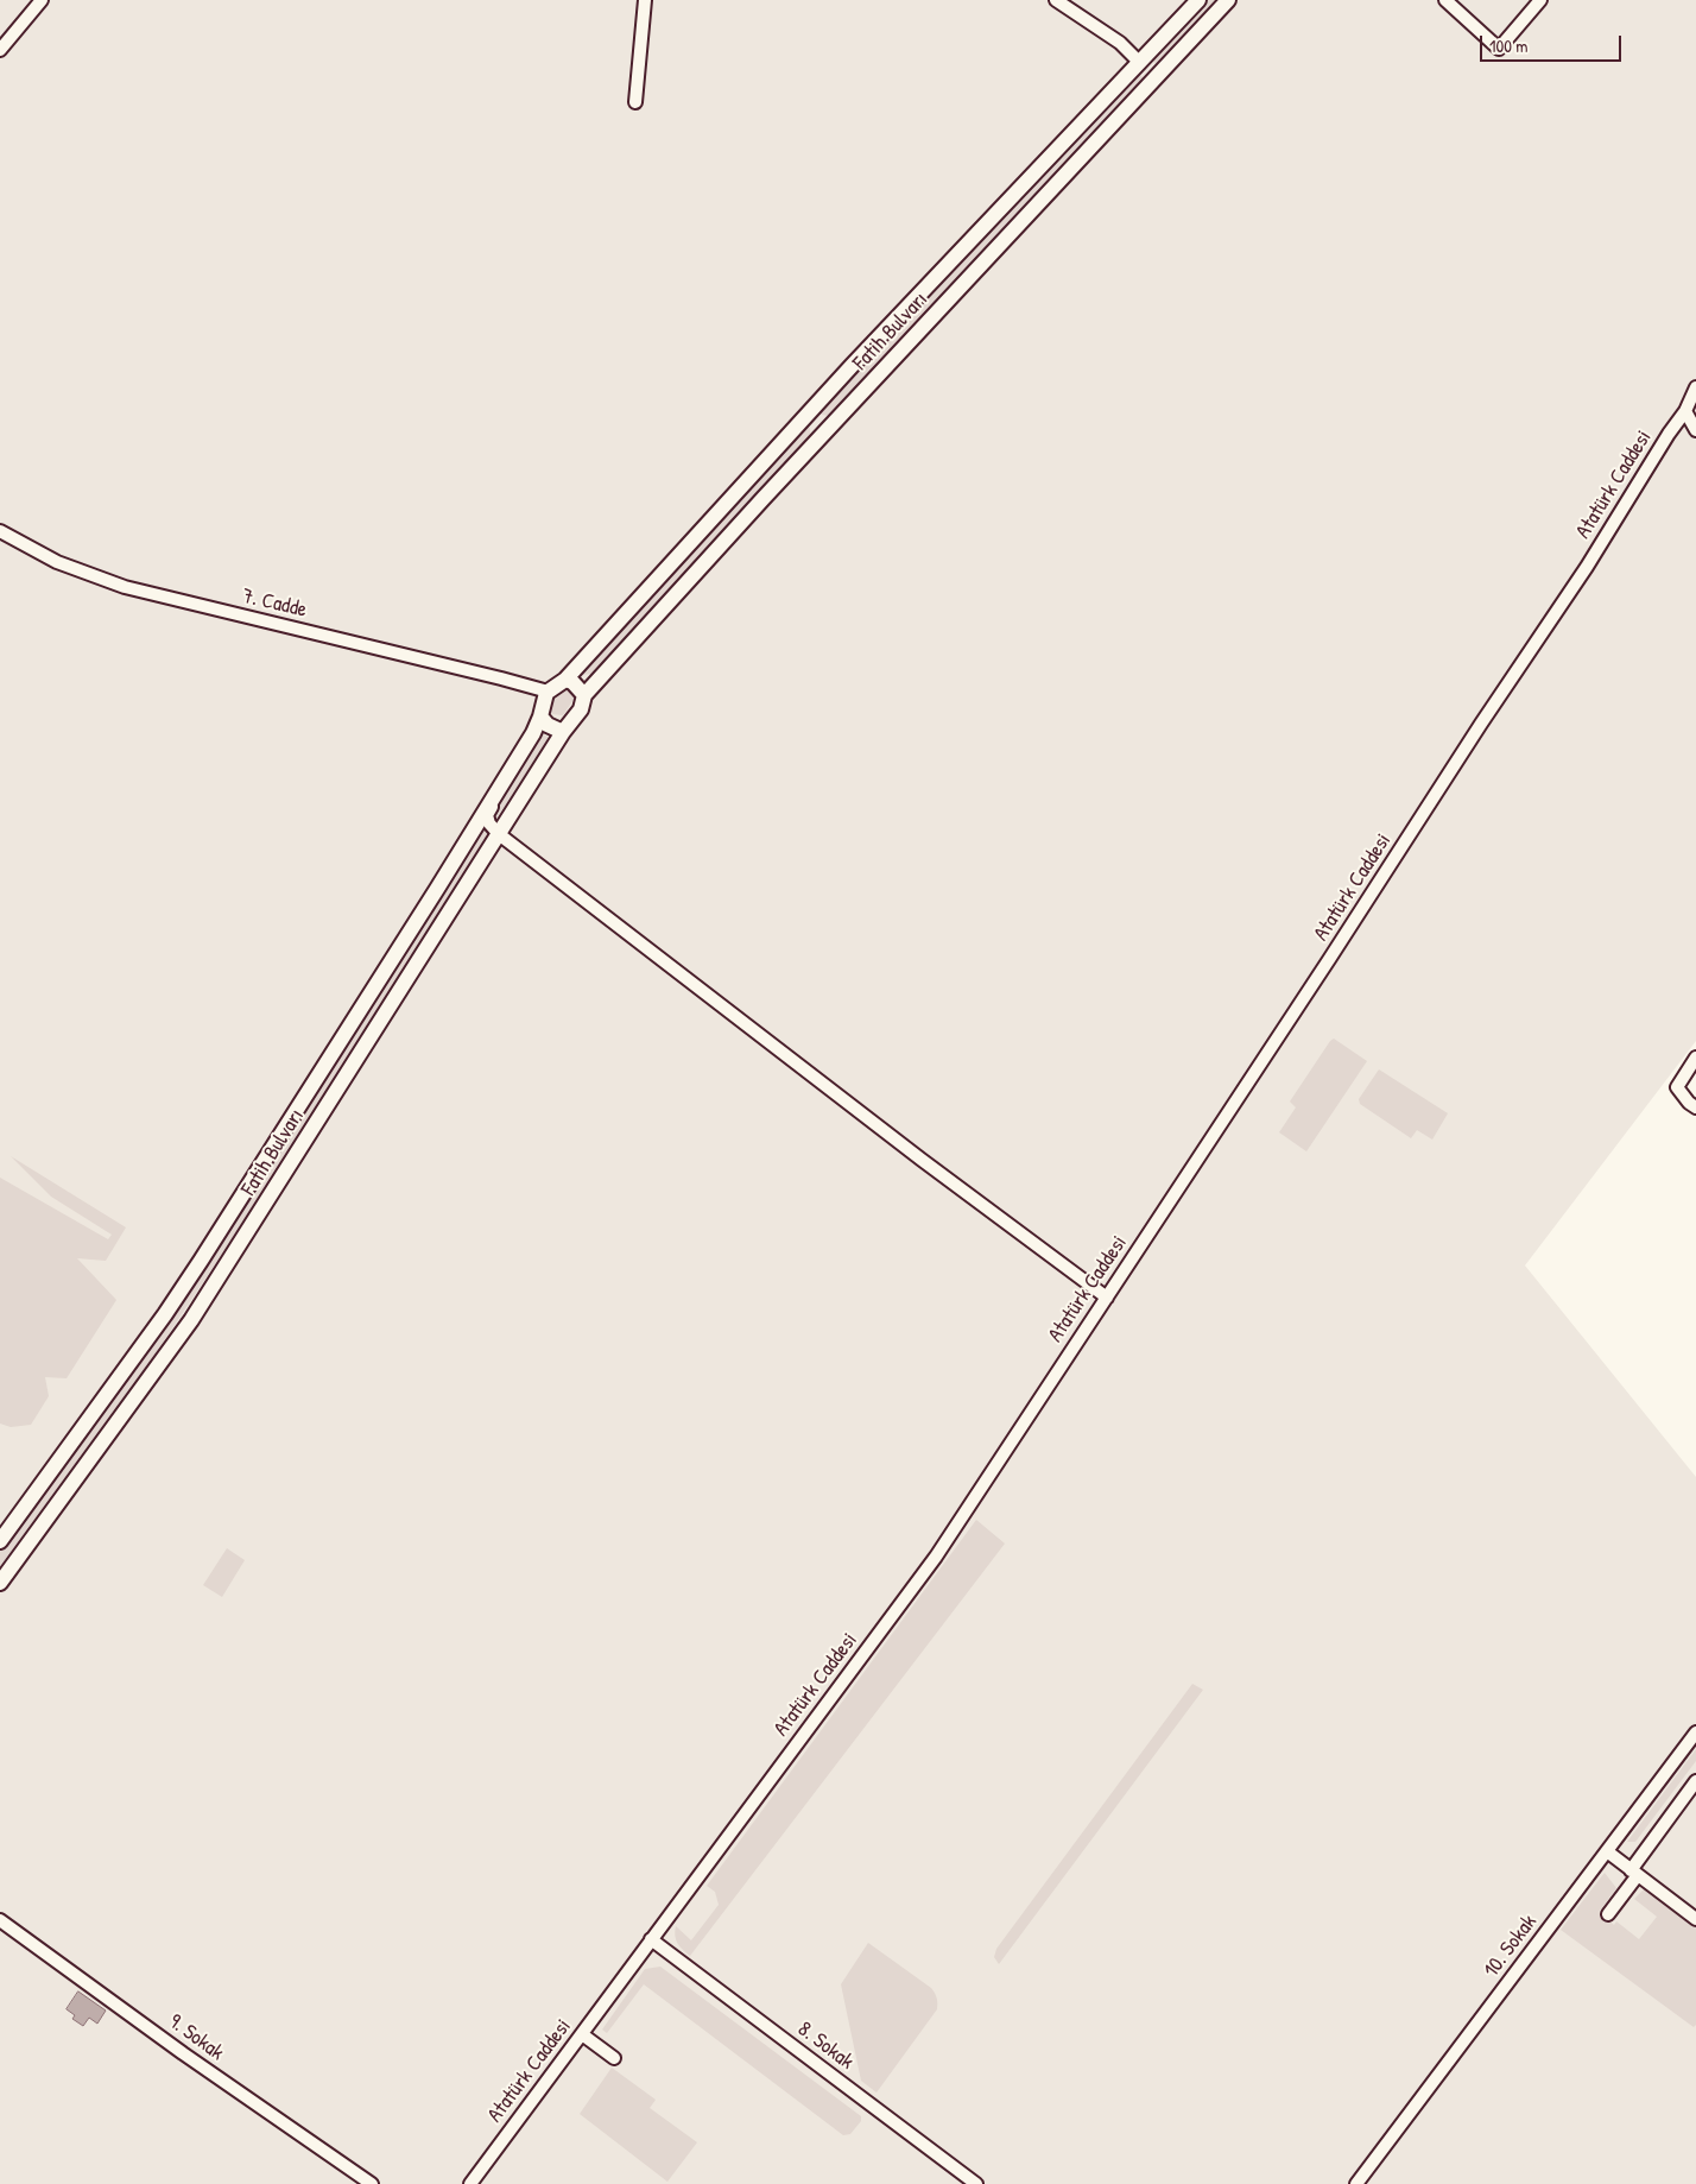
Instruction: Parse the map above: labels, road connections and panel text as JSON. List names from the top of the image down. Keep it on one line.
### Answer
{"streets":{"main road":["Fatih Bulvarı"],"street":["Atatürk Caddesi","7. Cadde","10. Sokak","9. Sokak","8. Sokak"]},"crossings":[["Fatih Bulvarı","7. Cadde"],["Atatürk Caddesi","8. Sokak"]],"scale_bar":"100 m"}
